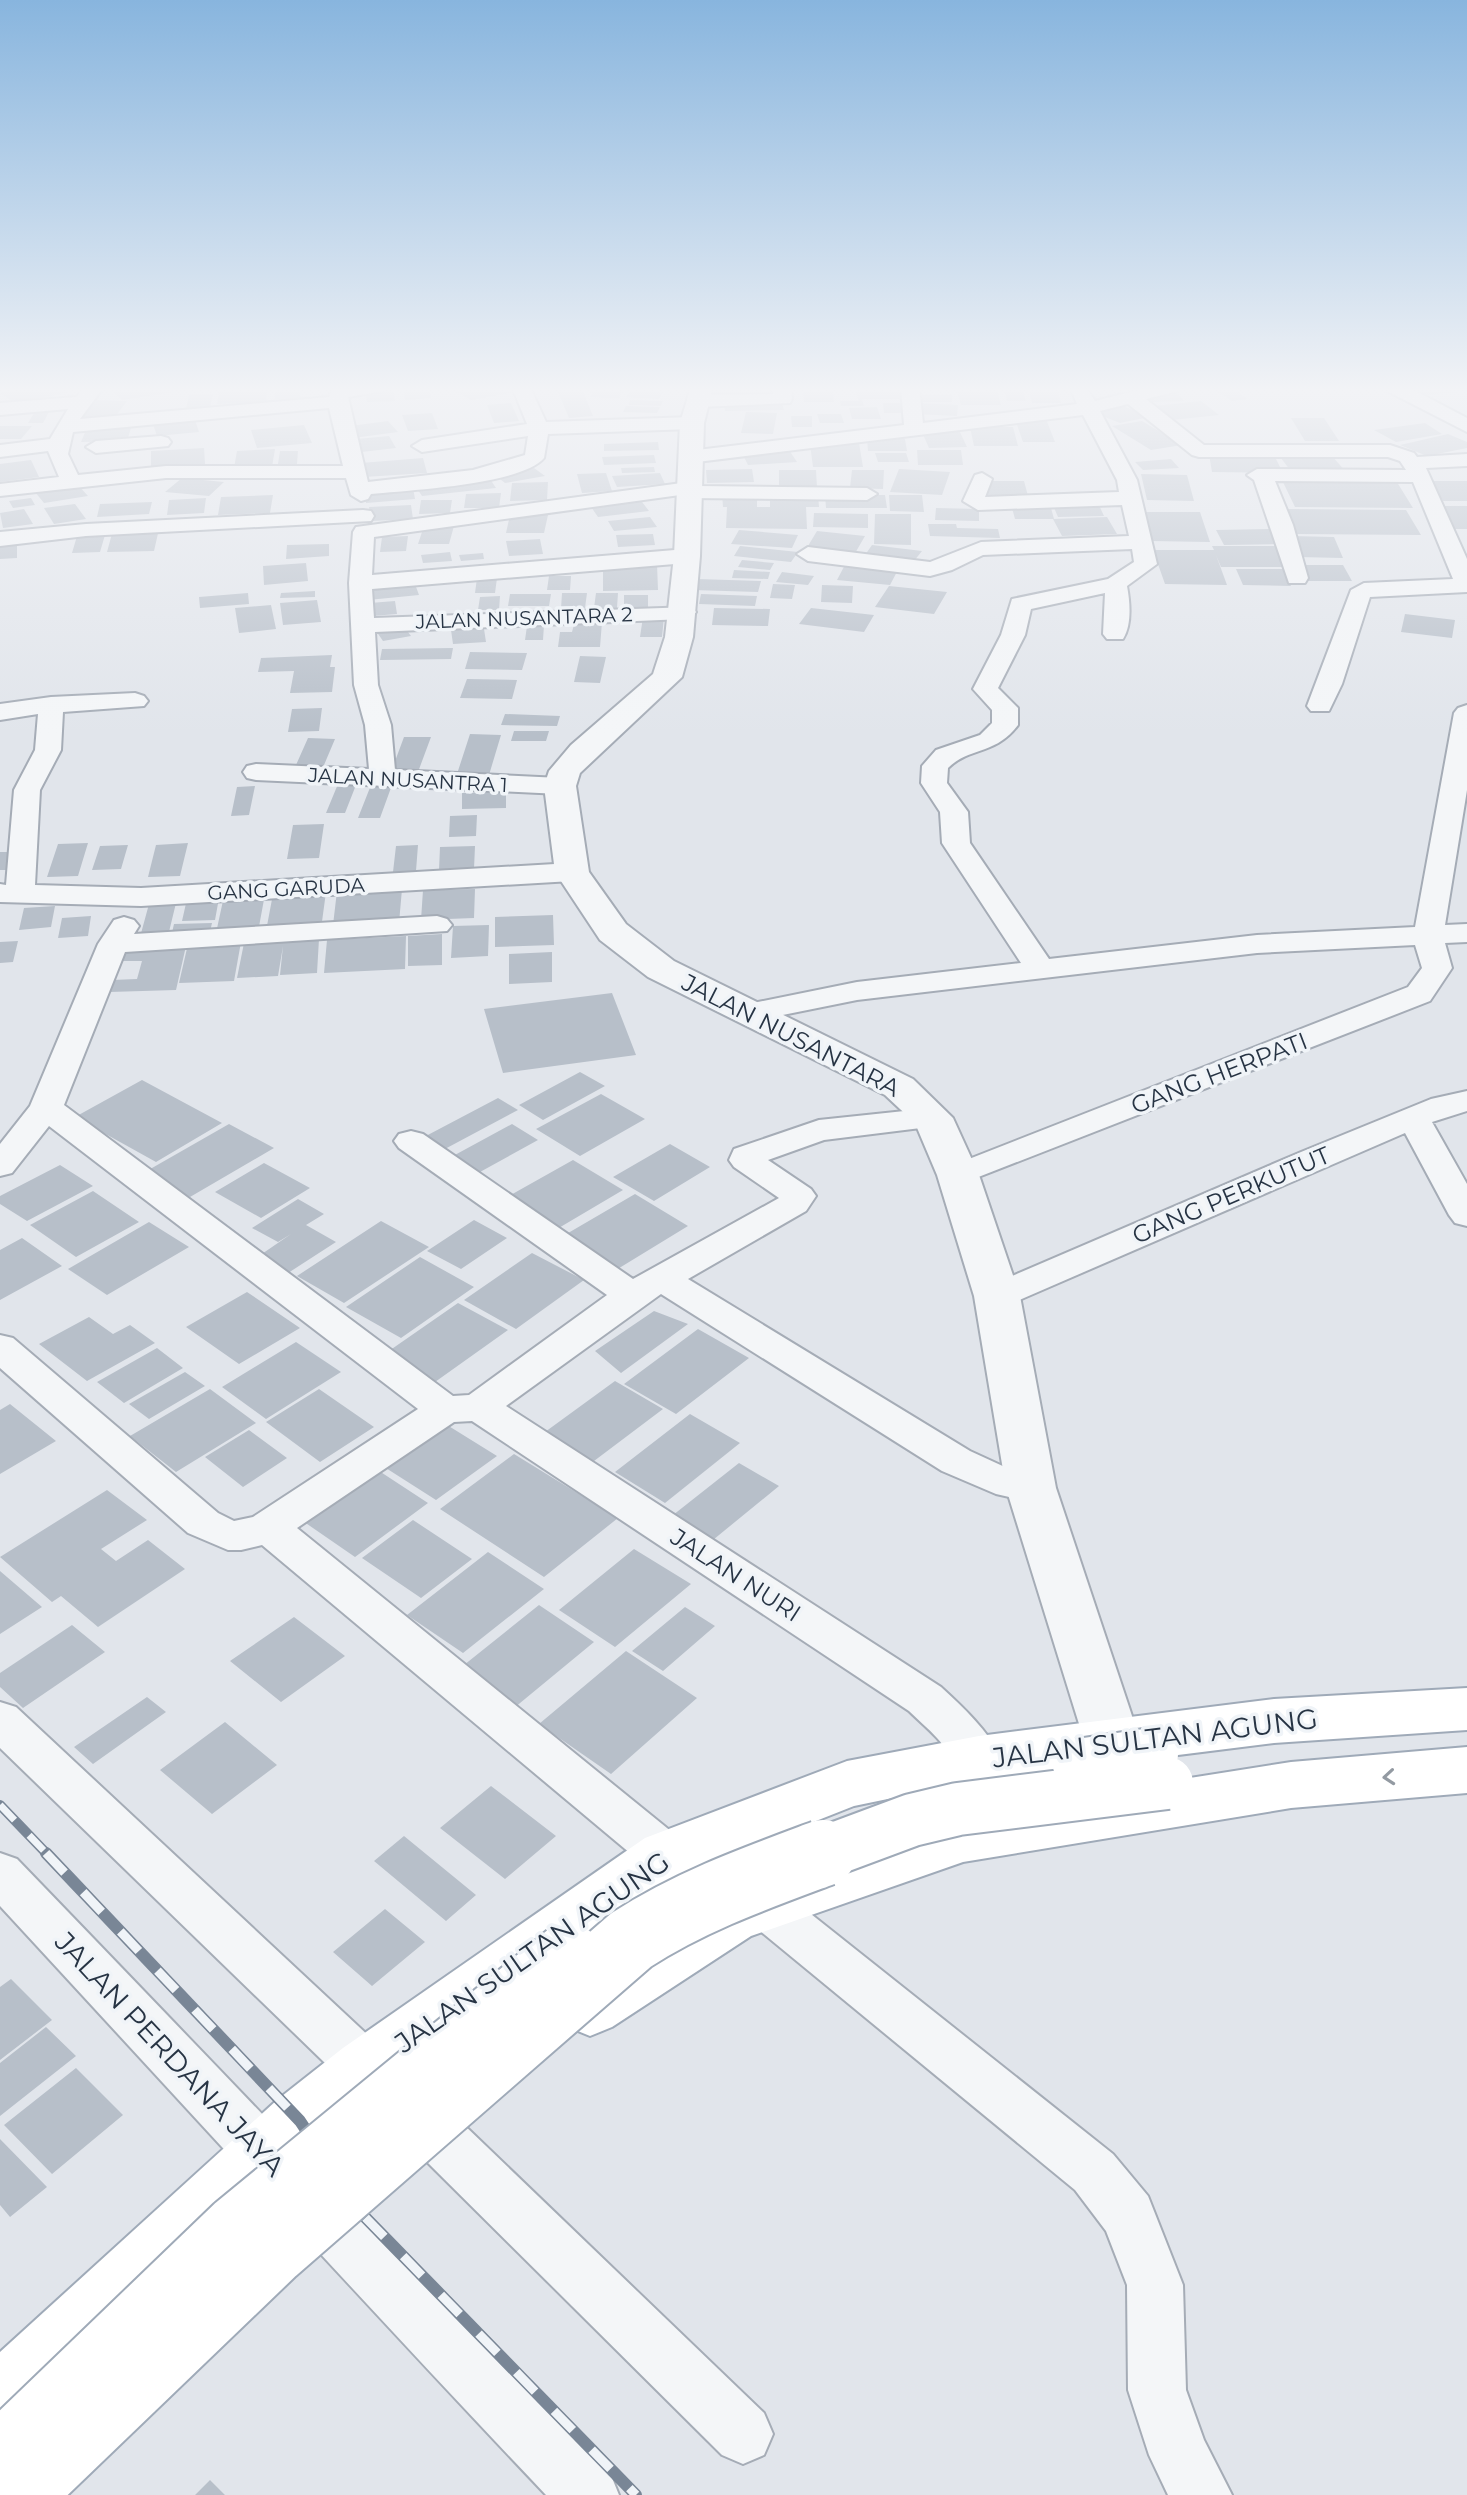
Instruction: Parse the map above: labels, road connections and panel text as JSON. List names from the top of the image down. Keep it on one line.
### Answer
{"streets":{"main road":["JALAN SULTAN AGUNG"],"street":["JALAN NUSANTARA 2","JALAN NUSANTRA 1","GANG GARUDA","JALAN NUSANTARA","GANG HERPATI","GANG PERKUTUT","JALAN NURI","JALAN PERDANA JAYA"]},"crossings":[["JALAN NUSANTRA 1","JALAN NUSANTARA"],["GANG GARUDA","JALAN NUSANTARA"],["JALAN NUSANTARA","GANG HERPATI"],["JALAN NUSANTARA","GANG PERKUTUT"],["JALAN NUSANTARA","JALAN SULTAN AGUNG"],["JALAN NURI","JALAN SULTAN AGUNG"],["JALAN SULTAN AGUNG","JALAN PERDANA JAYA"]]}
